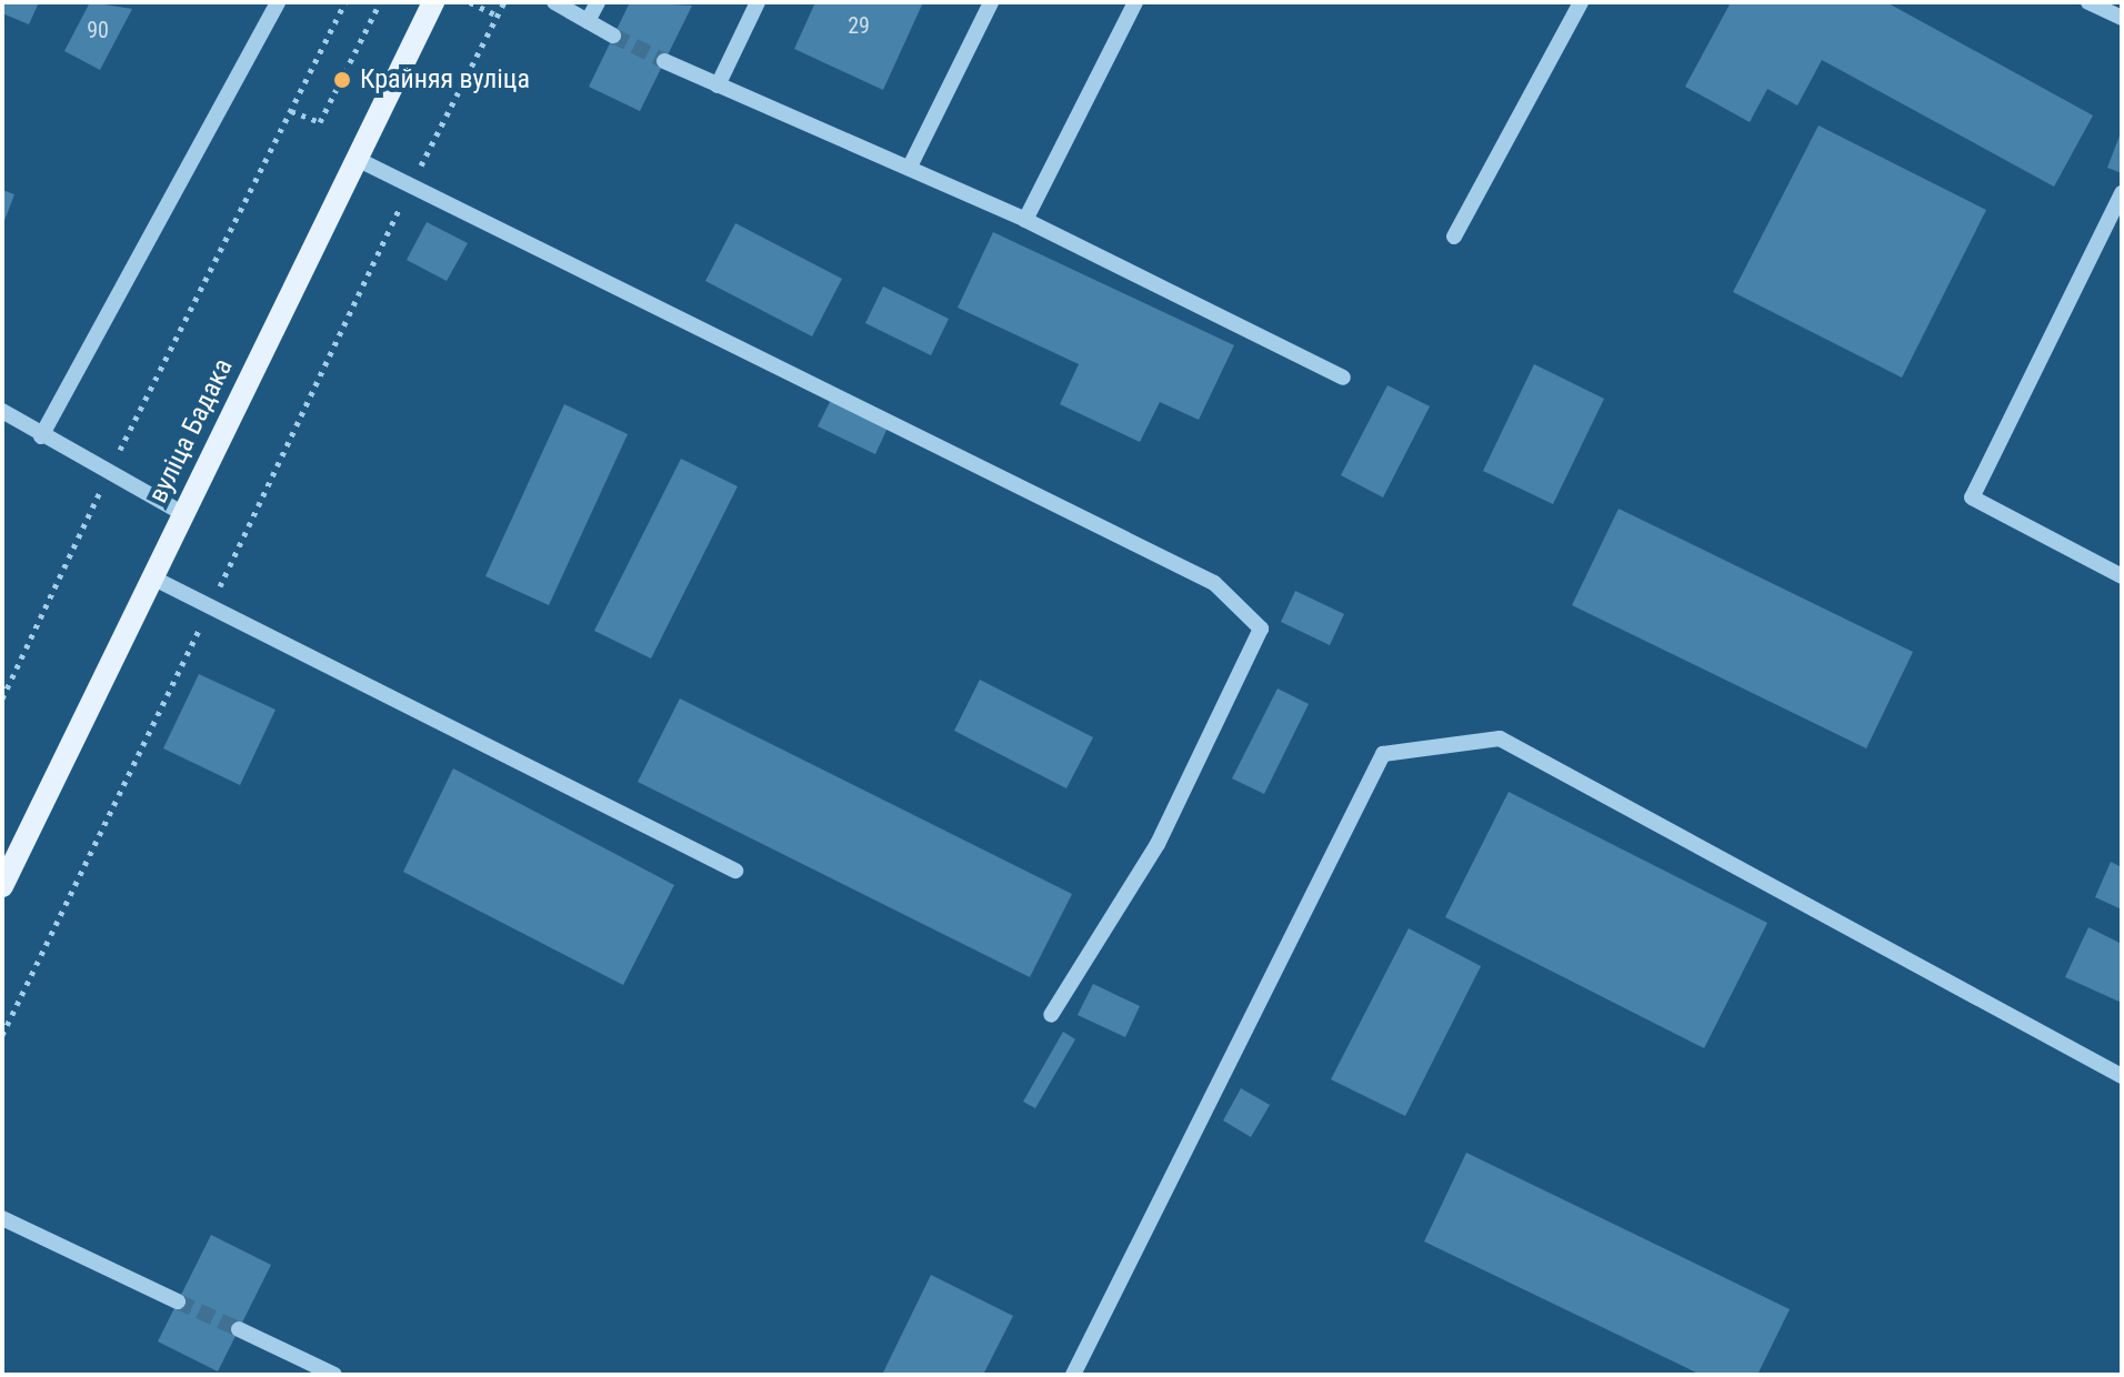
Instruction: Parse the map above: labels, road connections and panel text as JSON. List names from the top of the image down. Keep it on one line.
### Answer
{"streets":{"main road":["вуліца Бадака"]},"places":["Крайняя вуліца"],"house_numbers":["29","90"]}
